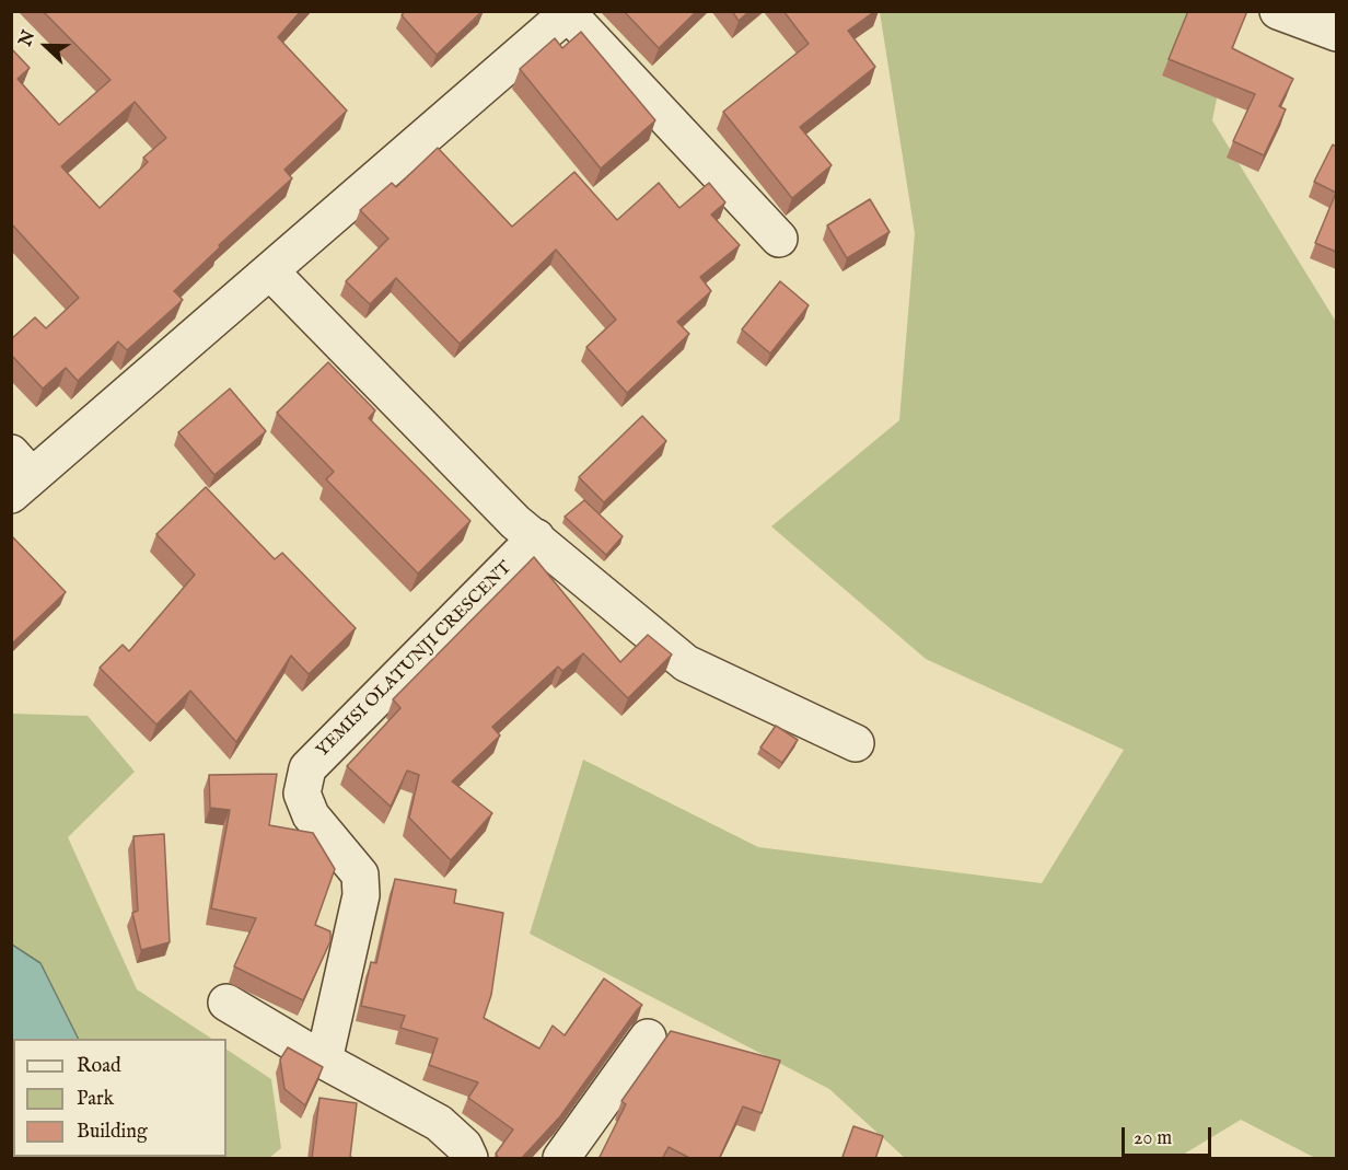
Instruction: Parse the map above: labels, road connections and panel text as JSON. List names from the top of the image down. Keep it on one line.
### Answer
{"streets":{"street":["YEMISI OLATUNJI CRESCENT"]},"legend":["Road","Park","Building"],"scale_bar":"20 m","north":"left"}
